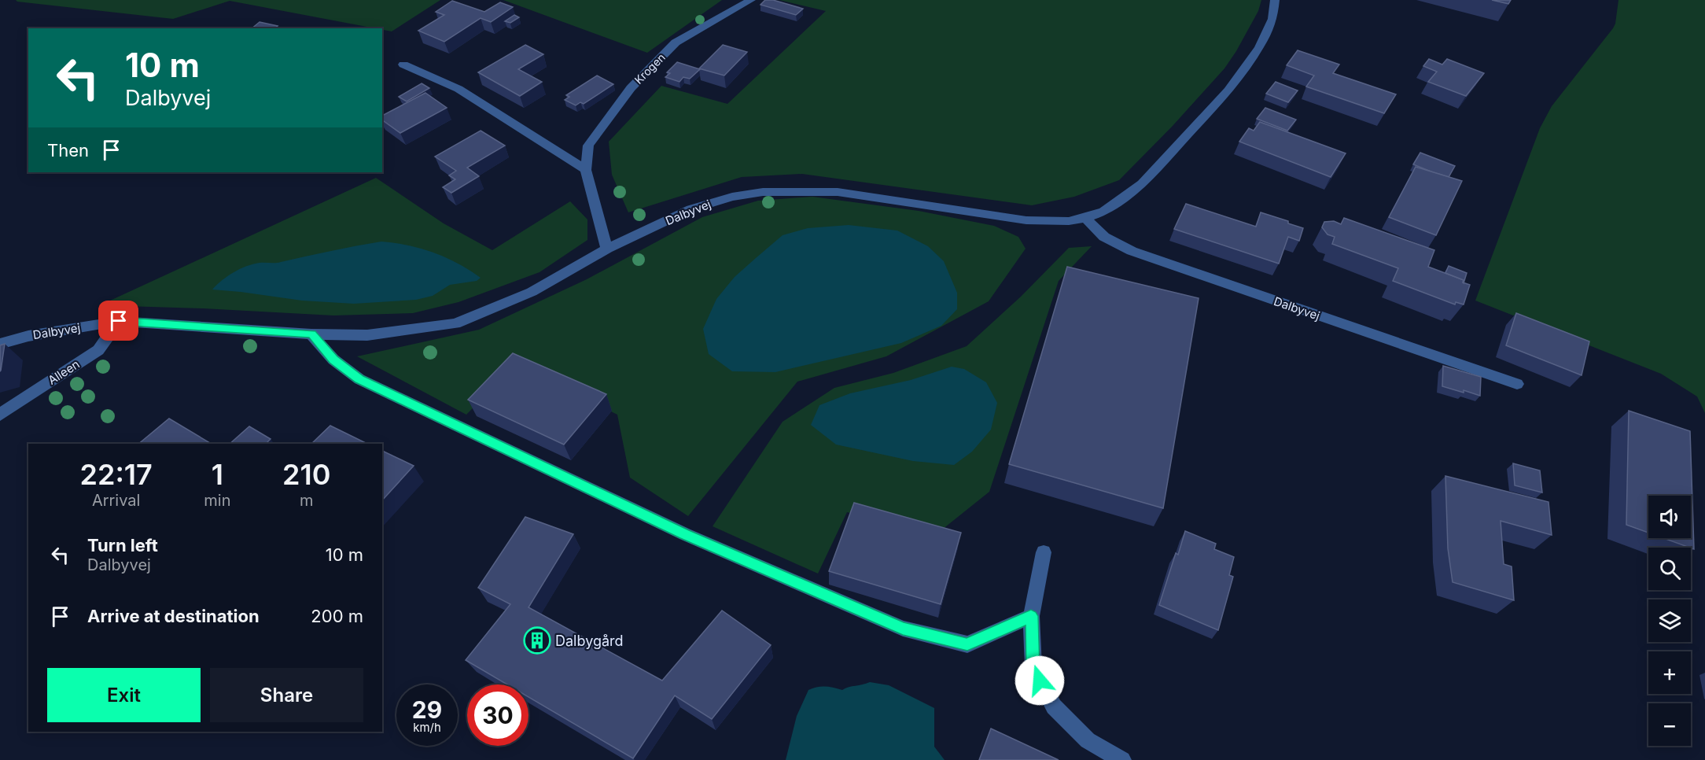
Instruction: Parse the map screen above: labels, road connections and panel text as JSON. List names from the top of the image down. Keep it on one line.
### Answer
{"streets":{"street":["Krogen","Dalbyvej","Alleen"]},"crossings":[["Krogen","Dalbyvej"],["Dalbyvej","Alleen"]],"places":{"building":["Dalbygård"]},"page":{"turn":["10 m","Dalbyvej"],"then":"Then","eta":["22:17","Arrival","1","min","210","m"],"map_buttons":["+","−"],"list":[{"name":"Turn left","note":"Dalbyvej","value":"10 m"},{"name":"Arrive at destination","value":"200 m"}],"buttons":["Exit","Share"],"speed":"29 km/h","limit":"30"}}
